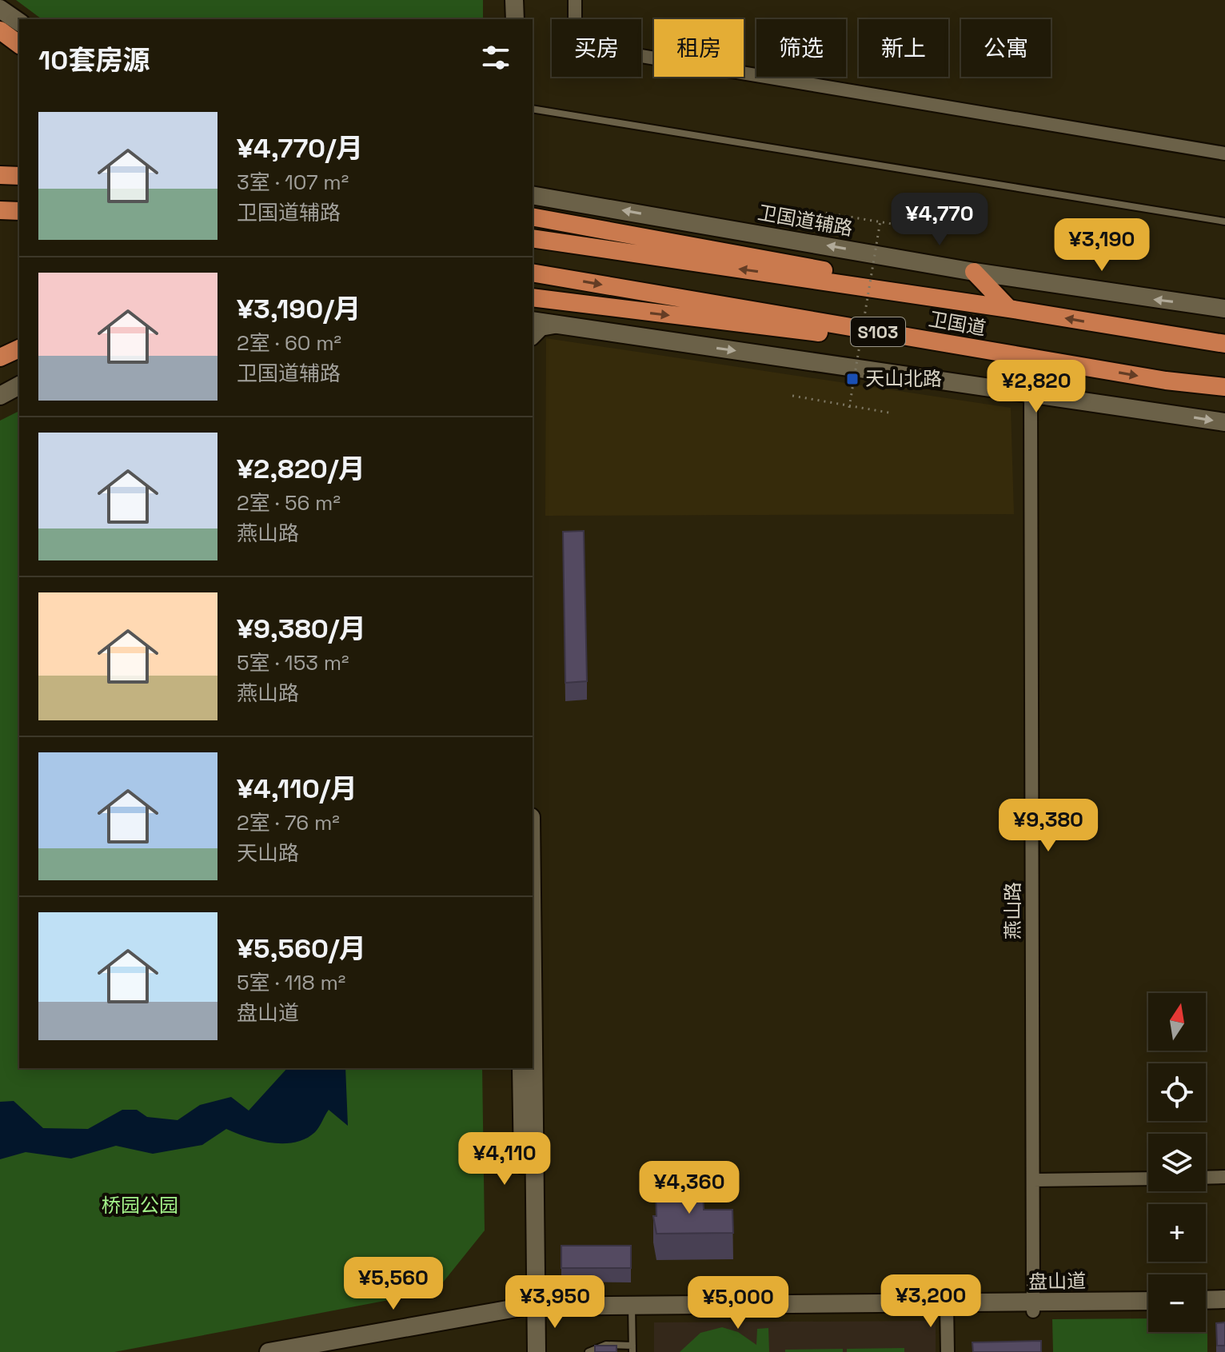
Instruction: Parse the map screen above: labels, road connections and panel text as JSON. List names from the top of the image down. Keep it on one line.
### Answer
{"streets":{"highway":["卫国道","S103"],"street":["卫国道辅路","燕山路","盘山道"]},"crossings":[["燕山路","盘山道"]],"parks":["桥园公园"],"places":{"transit":["天山北路"]},"north":"top","page":{"chip":["买房","租房","筛选","新上","公寓"],"heading":"10套房源","list":[{"name":"¥4,770/月","note":"3室 · 107 m² · 卫国道辅路"},{"name":"¥3,190/月","note":"2室 · 60 m² · 卫国道辅路"},{"name":"¥2,820/月","note":"2室 · 56 m² · 燕山路"},{"name":"¥9,380/月","note":"5室 · 153 m² · 燕山路"},{"name":"¥4,110/月","note":"2室 · 76 m² · 天山路"},{"name":"¥5,560/月","note":"5室 · 118 m² · 盘山道"}],"price":["¥4,770","¥3,190","¥2,820","¥9,380","¥4,110","¥4,360","¥5,560","¥3,200","¥3,950","¥5,000"],"map_buttons":["+","−"]}}
